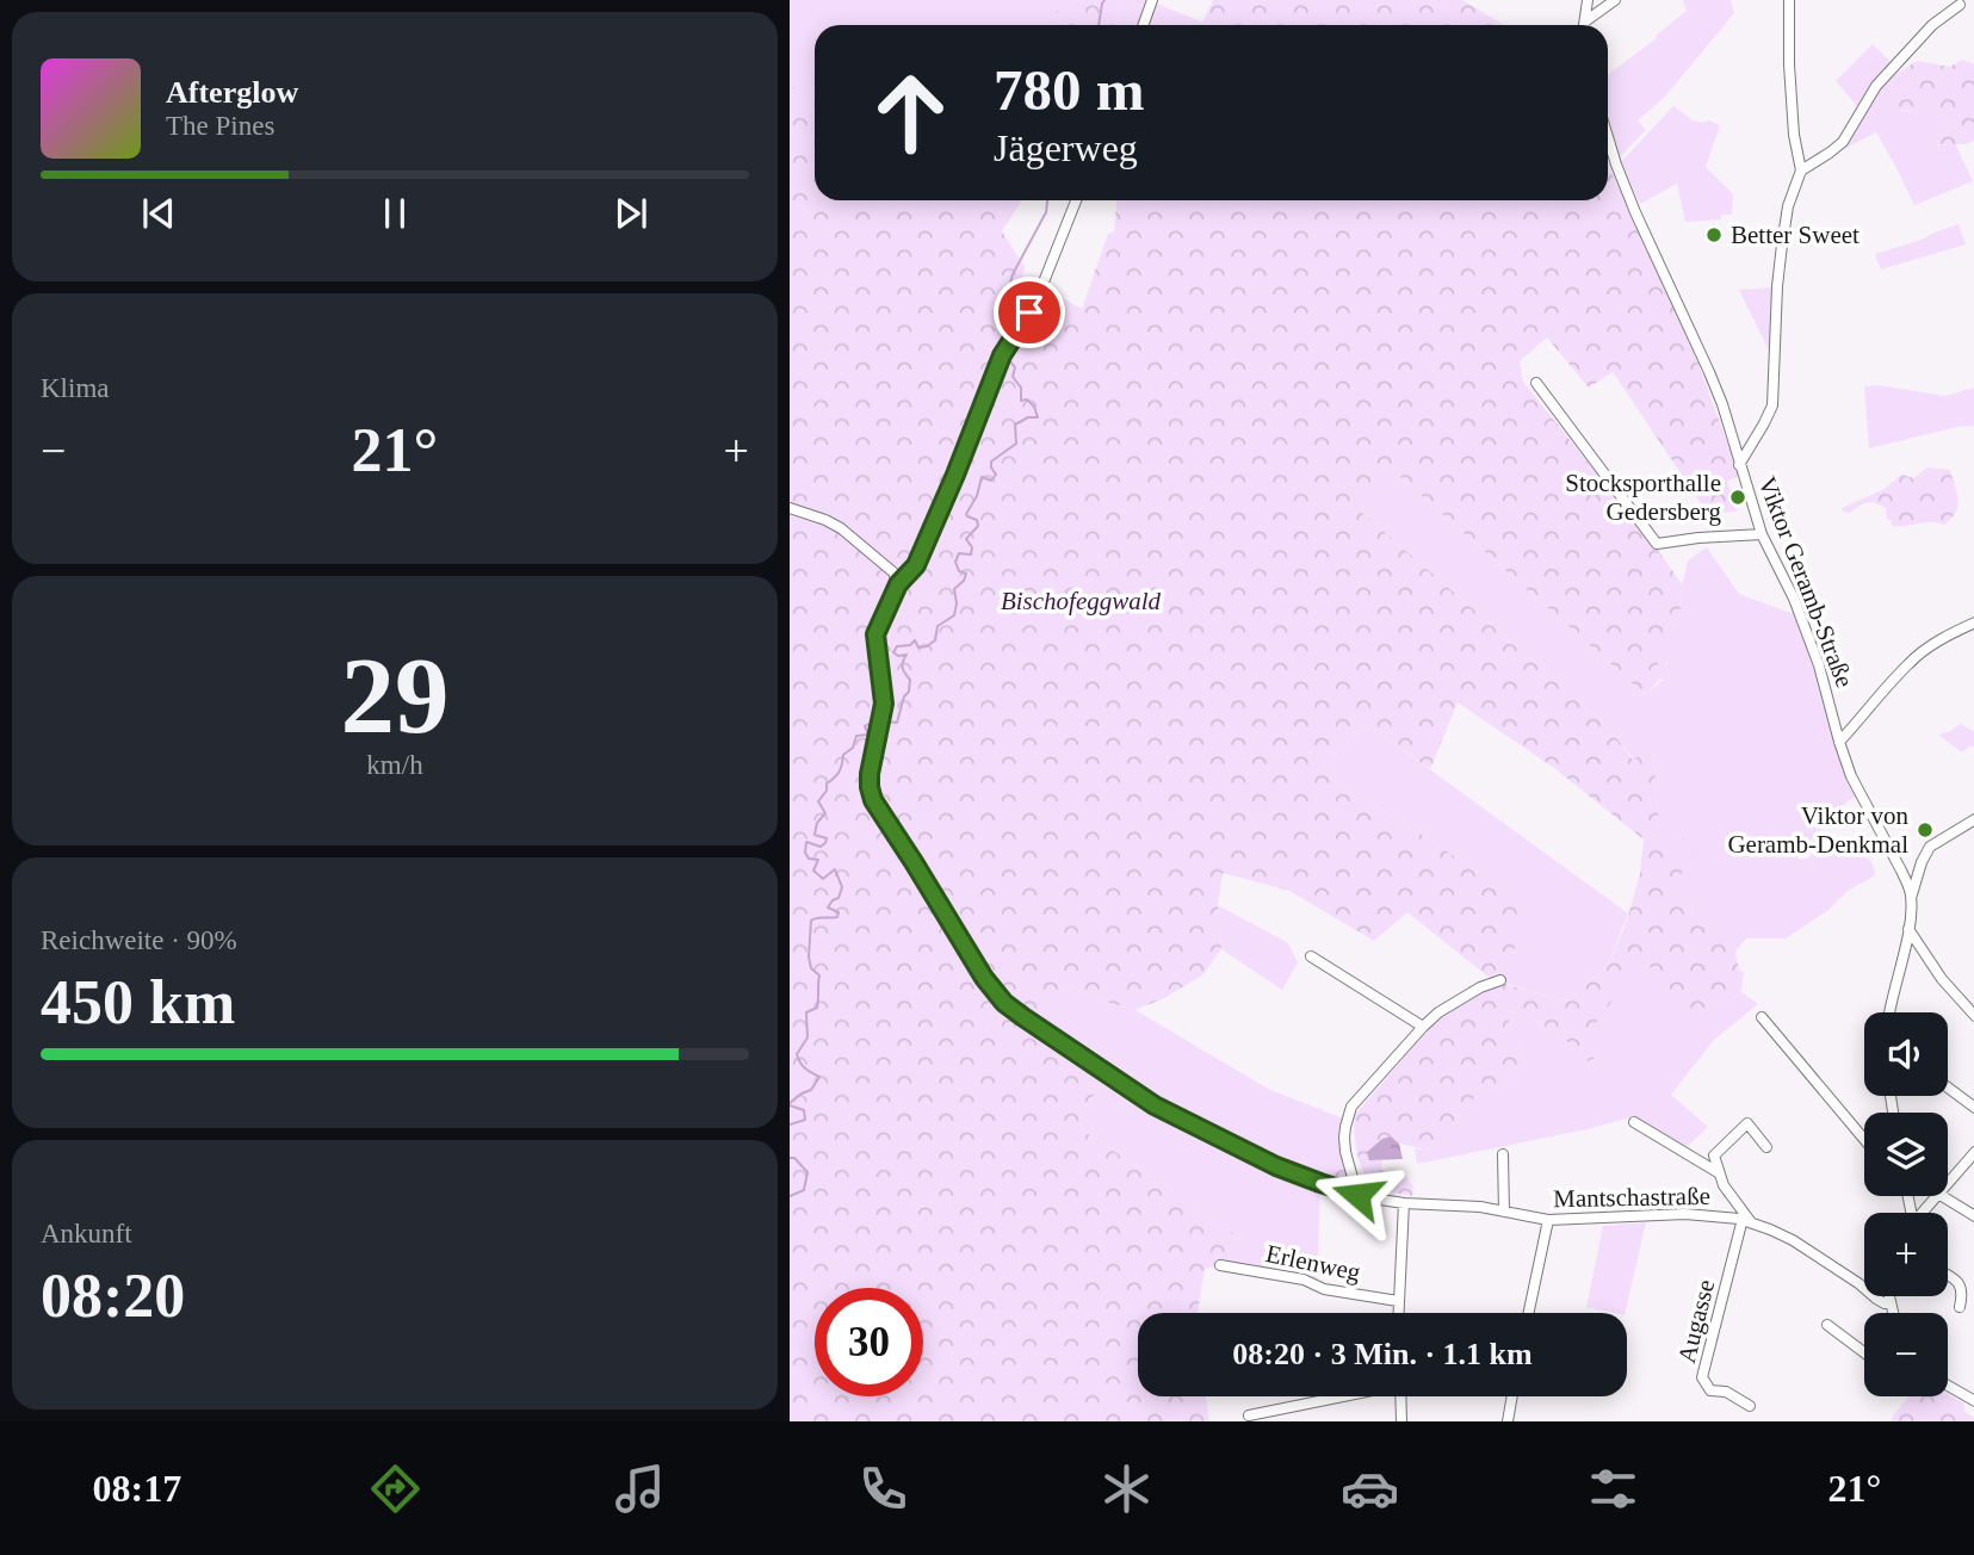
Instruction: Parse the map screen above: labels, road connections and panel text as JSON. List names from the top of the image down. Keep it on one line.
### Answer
{"streets":{"street":["Viktor Geramb-Straße","Mantschastraße","Erlenweg","Augasse"]},"crossings":[["Mantschastraße","Augasse"]],"parks":["Bischofeggwald"],"places":["Better Sweet","Stocksporthalle Gedersberg","Viktor von Geramb-Denkmal"],"page":{"turn":["780 m","Jägerweg"],"song":["Afterglow","The Pines"],"tile":["Klima",["29","km/h"],["Reichweite · 90%","450 km"],["Ankunft","08:20"]],"heat":["−","21°","+"],"map_buttons":["+","−"],"limit":"30","trip":"08:20 · 3 Min. · 1.1 km","tabs":["08:17","21°"]}}
